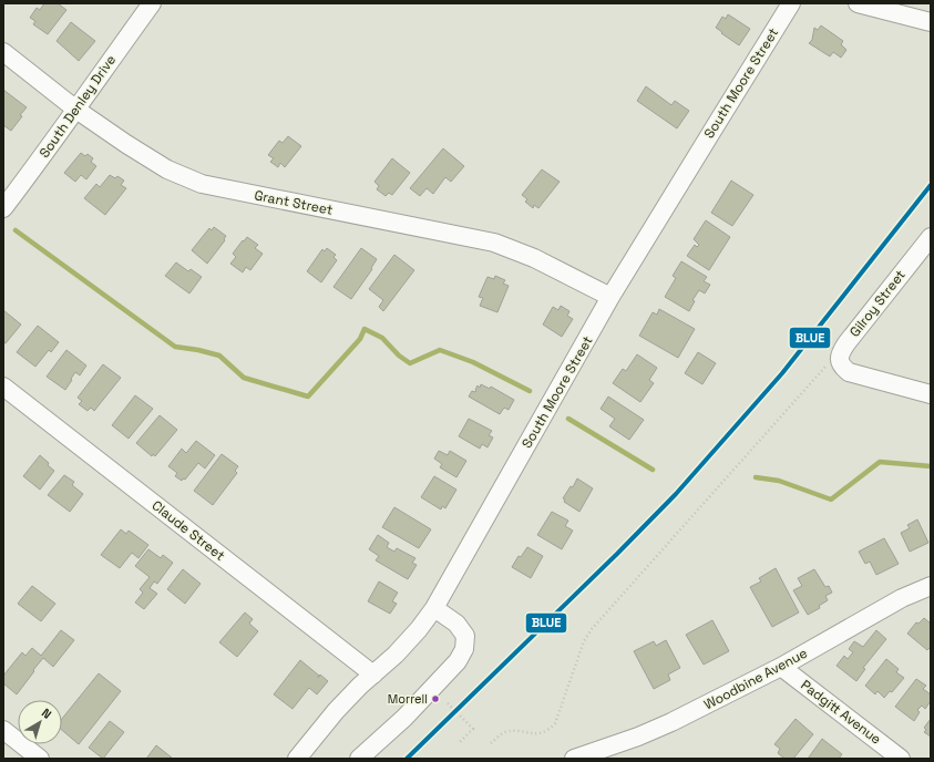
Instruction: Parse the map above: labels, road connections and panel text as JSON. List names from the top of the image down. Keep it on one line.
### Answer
{"streets":{"street":["South Moore Street","South Denley Drive","Grant Street","Gilroy Street","Claude Street","Woodbine Avenue","Padgitt Avenue"]},"crossings":[["South Moore Street","Grant Street"],["South Moore Street","Claude Street"],["South Denley Drive","Grant Street"],["Woodbine Avenue","Padgitt Avenue"]],"places":["Morrell"],"lines":["transit line BLUE"],"north":"top right"}
